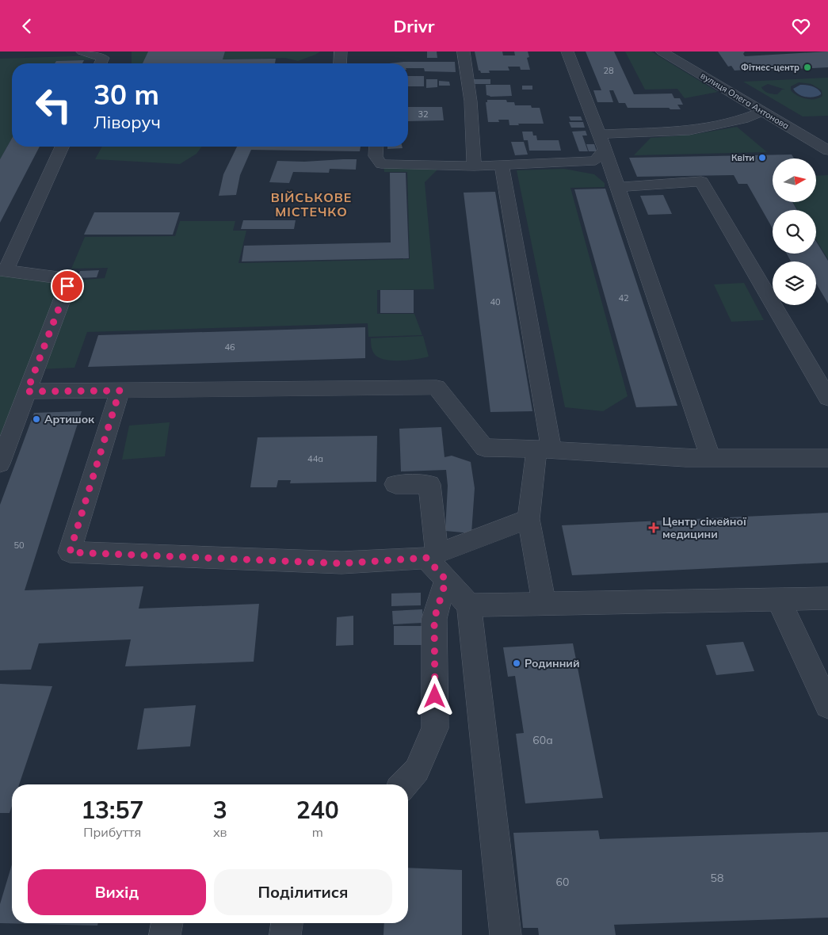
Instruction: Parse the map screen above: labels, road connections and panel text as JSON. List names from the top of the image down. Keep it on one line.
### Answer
{"streets":{"street":["вулиця Олега Антонова"]},"districts":["ВІЙСЬКОВЕ МІСТЕЧКО"],"places":{"other":["Фітнес-центр","Квіти","Артишок","Родинний"],"health":["Центр сімейної медицини"]},"house_numbers":["28","32","42","40","46","44а","50","60а","58","60"],"north":"right","page":{"header":"Drivr","turn":["30 m","Ліворуч"],"eta":["13:57","Прибуття","3","хв","240","m"],"buttons":["Вихід","Поділитися"]}}
